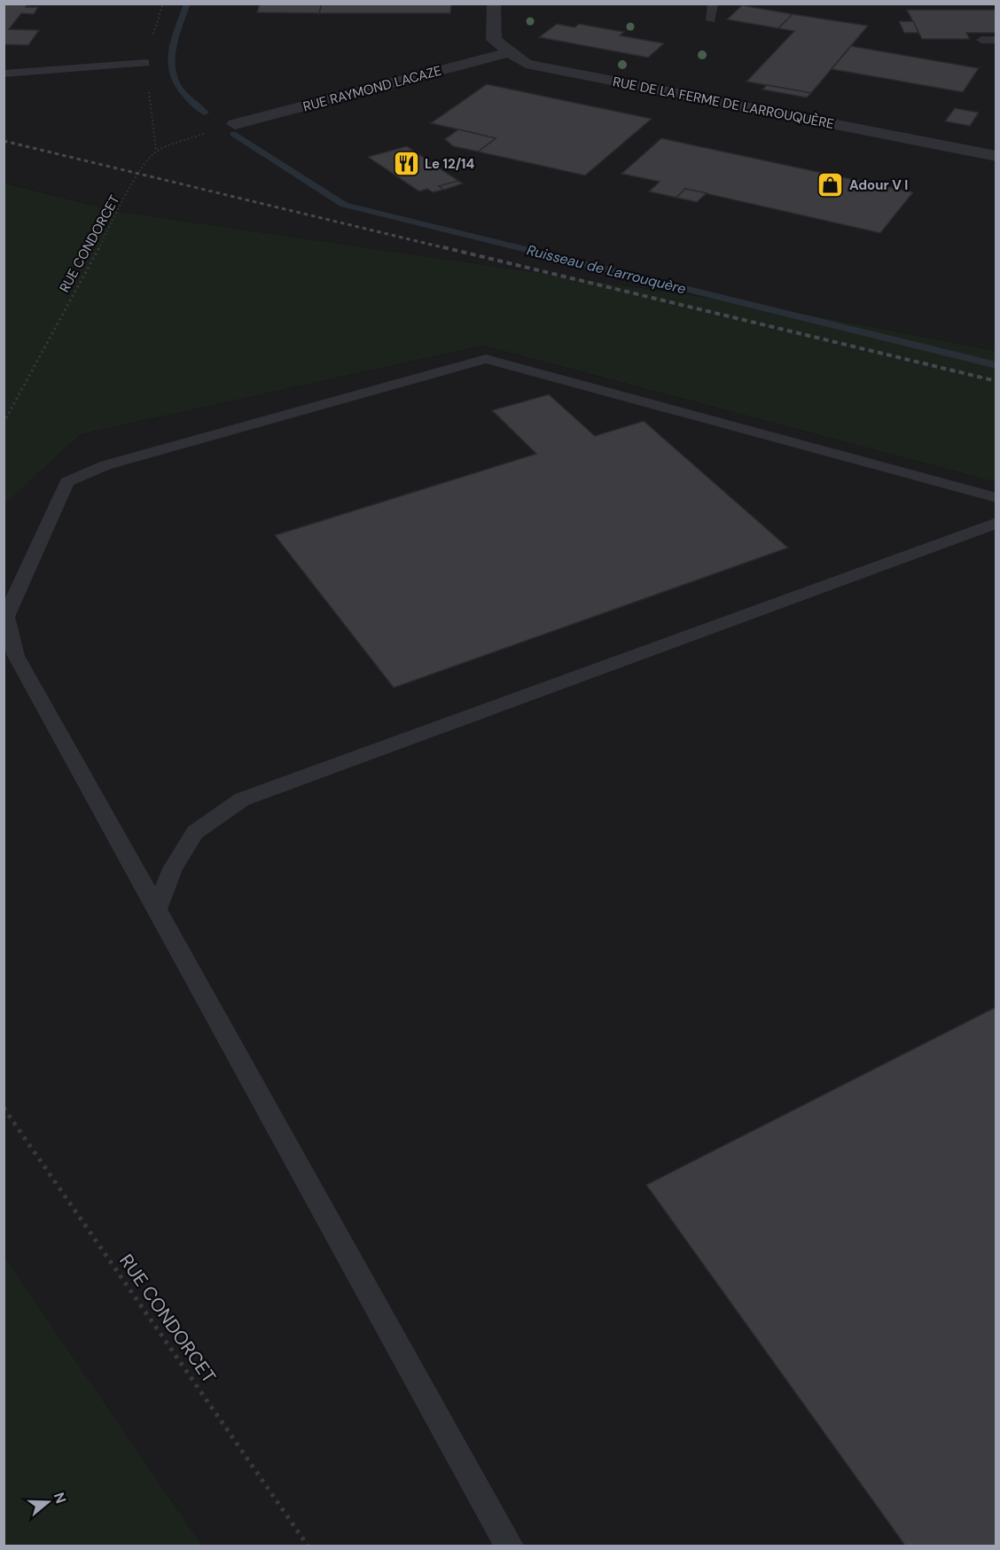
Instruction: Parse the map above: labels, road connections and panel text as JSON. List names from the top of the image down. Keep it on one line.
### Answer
{"streets":{"street":["RUE RAYMOND LACAZE","RUE DE LA FERME DE LARROUQUÈRE"],"path":["RUE CONDORCET"]},"crossings":[["RUE RAYMOND LACAZE","RUE DE LA FERME DE LARROUQUÈRE"],["RUE RAYMOND LACAZE","RUE CONDORCET"]],"water":["Ruisseau de Larrouquère"],"places":{"restaurant":["Le 12/14"],"shop":["Adour V I"]},"north":"right"}
